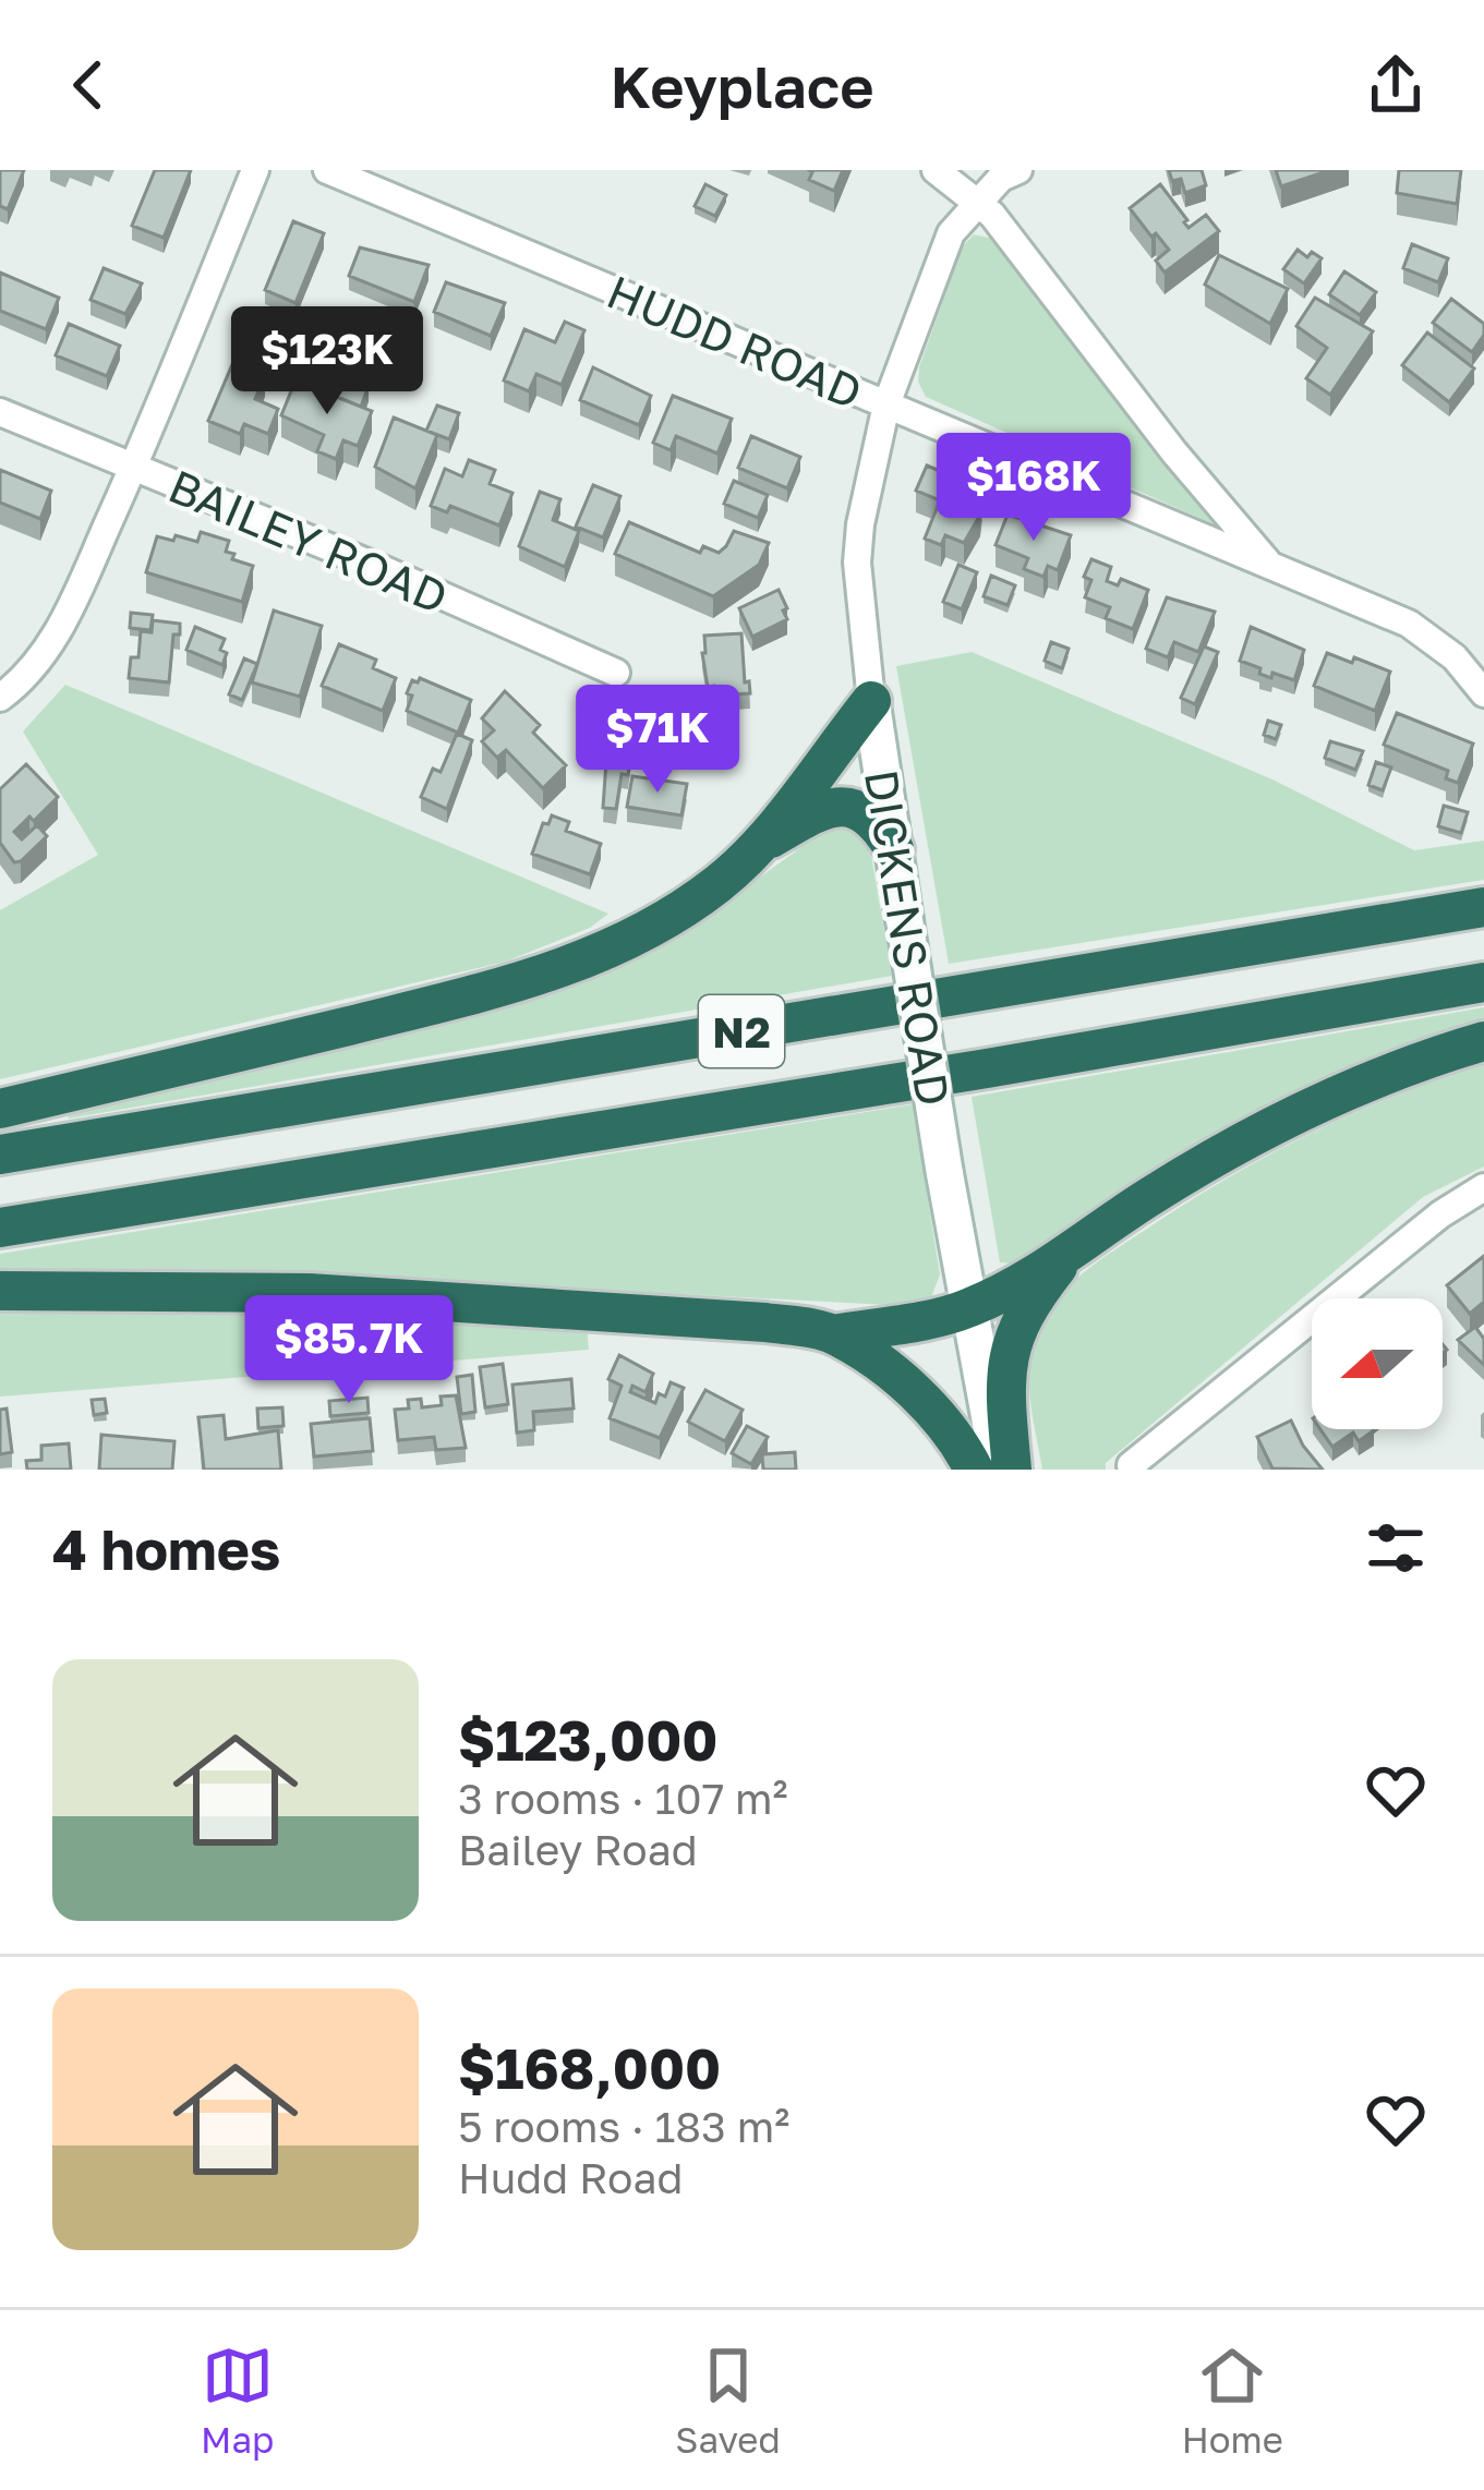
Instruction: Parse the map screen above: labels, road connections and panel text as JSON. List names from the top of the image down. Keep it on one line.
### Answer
{"streets":{"highway":["N2"],"street":["HUDD ROAD","BAILEY ROAD","DICKENS ROAD"]},"crossings":[["HUDD ROAD","DICKENS ROAD"]],"north":"left","page":{"header":"Keyplace","price":["$123K","$168K","$71K","$85.7K"],"heading":"4 homes","list":[{"name":"$123,000","note":"3 rooms · 107 m² · Bailey Road"},{"name":"$168,000","note":"5 rooms · 183 m² · Hudd Road"}],"tabs":["Map","Saved","Home"]}}
